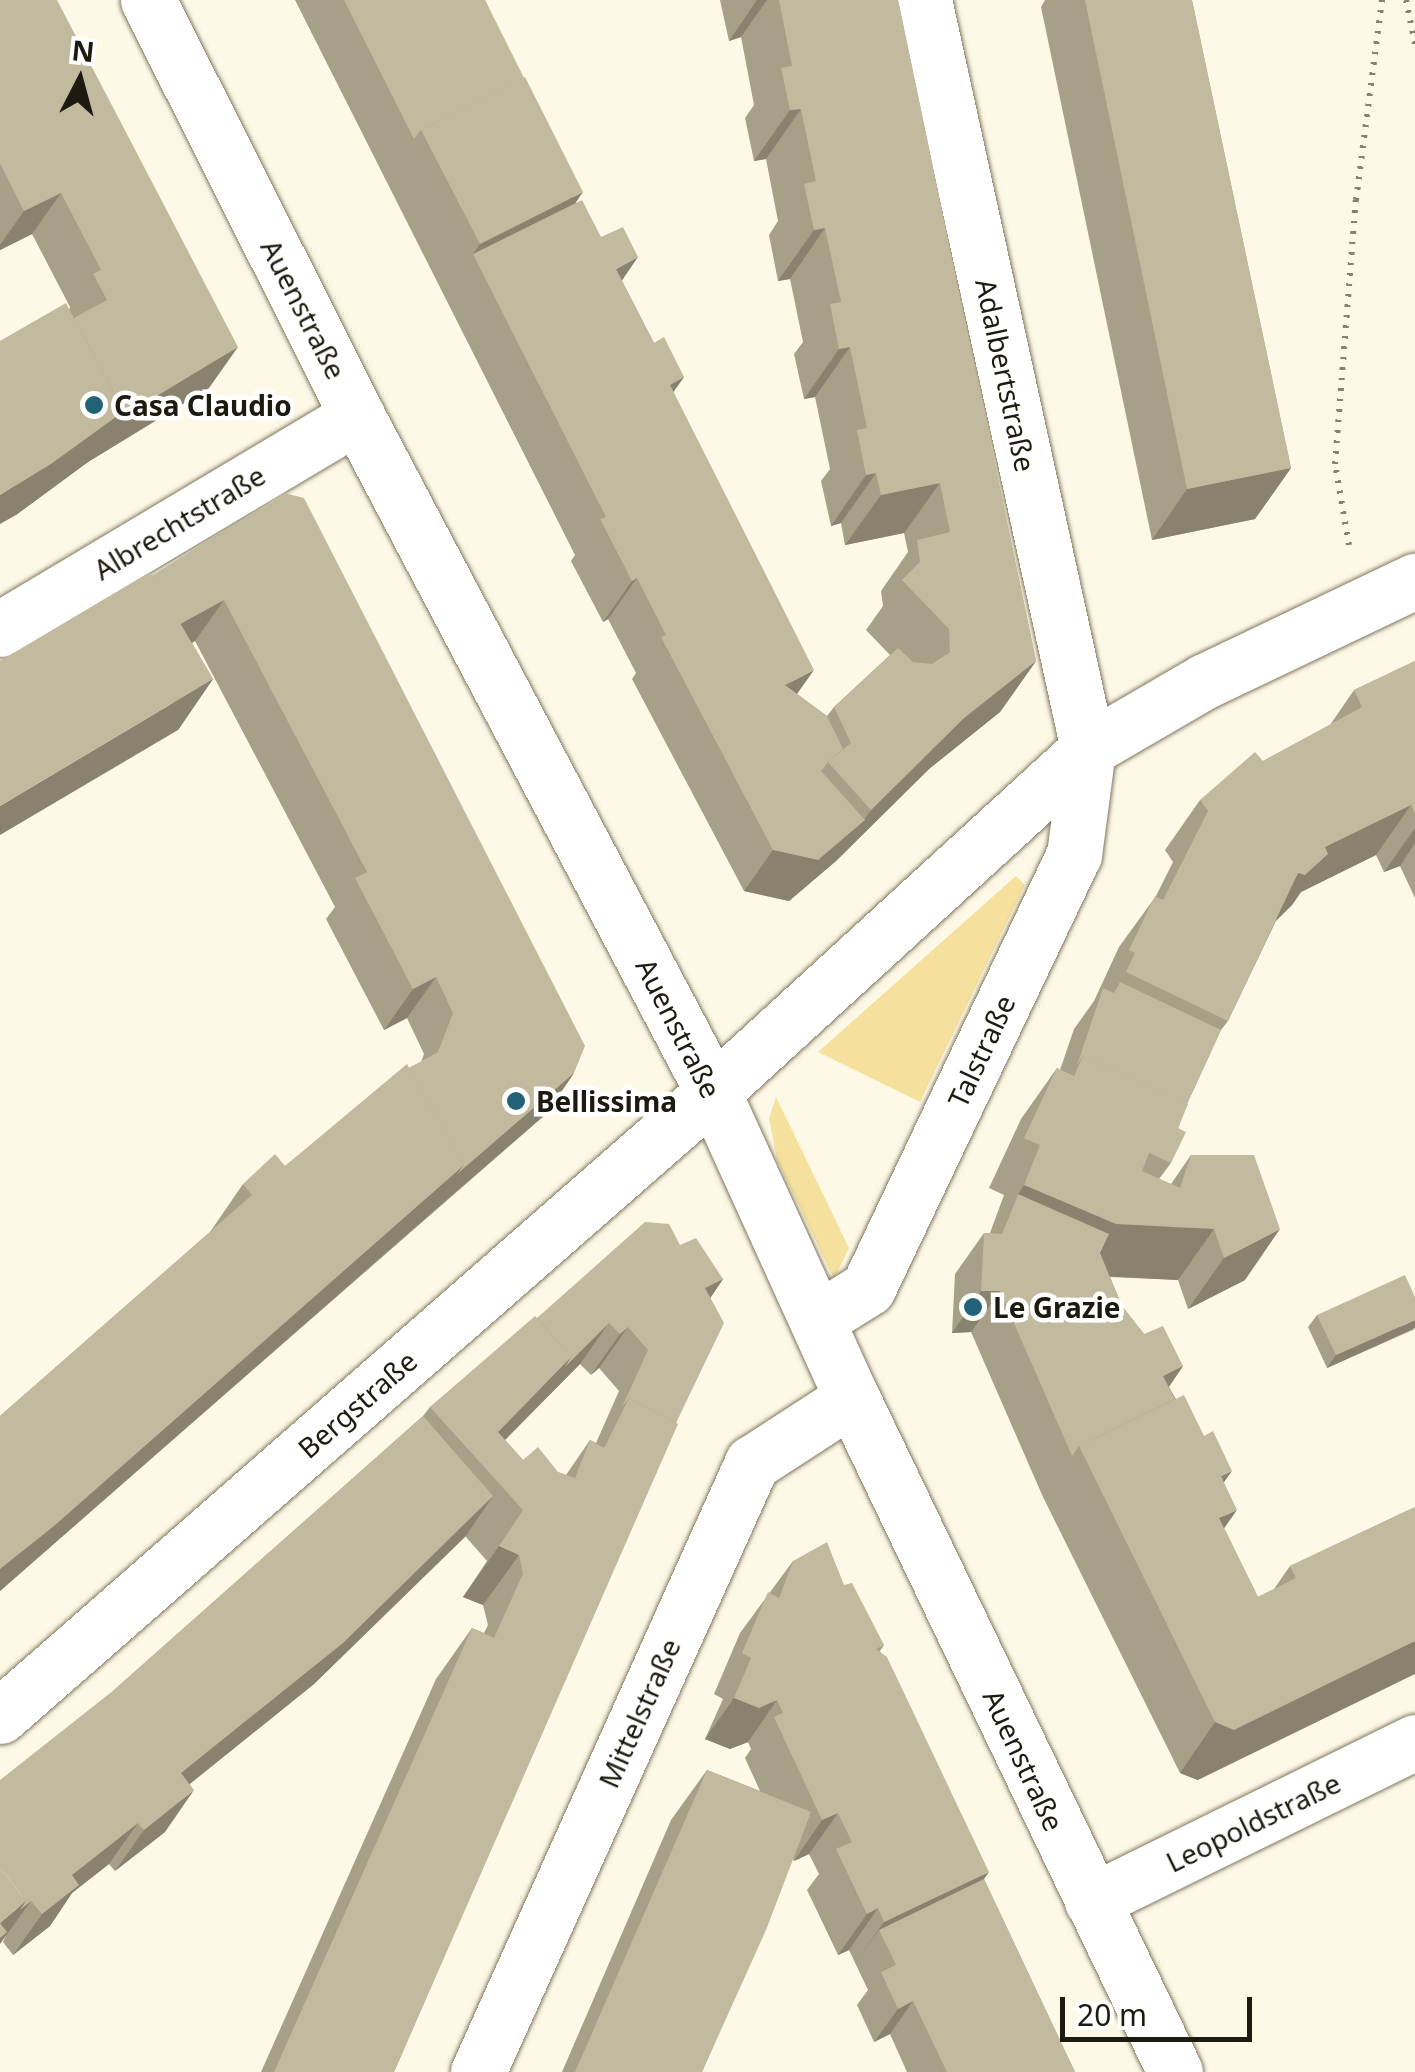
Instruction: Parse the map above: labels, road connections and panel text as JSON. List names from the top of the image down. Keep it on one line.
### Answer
{"streets":{"street":["Auenstraße","Adalbertstraße","Albrechtstraße","Talstraße","Bergstraße","Mittelstraße","Leopoldstraße"]},"crossings":[["Auenstraße","Albrechtstraße"],["Auenstraße","Talstraße"],["Auenstraße","Bergstraße"],["Auenstraße","Mittelstraße"],["Auenstraße","Leopoldstraße"],["Adalbertstraße","Talstraße"]],"places":["Casa Claudio","Bellissima","Le Grazie"],"scale_bar":"20 m","north":"top"}
